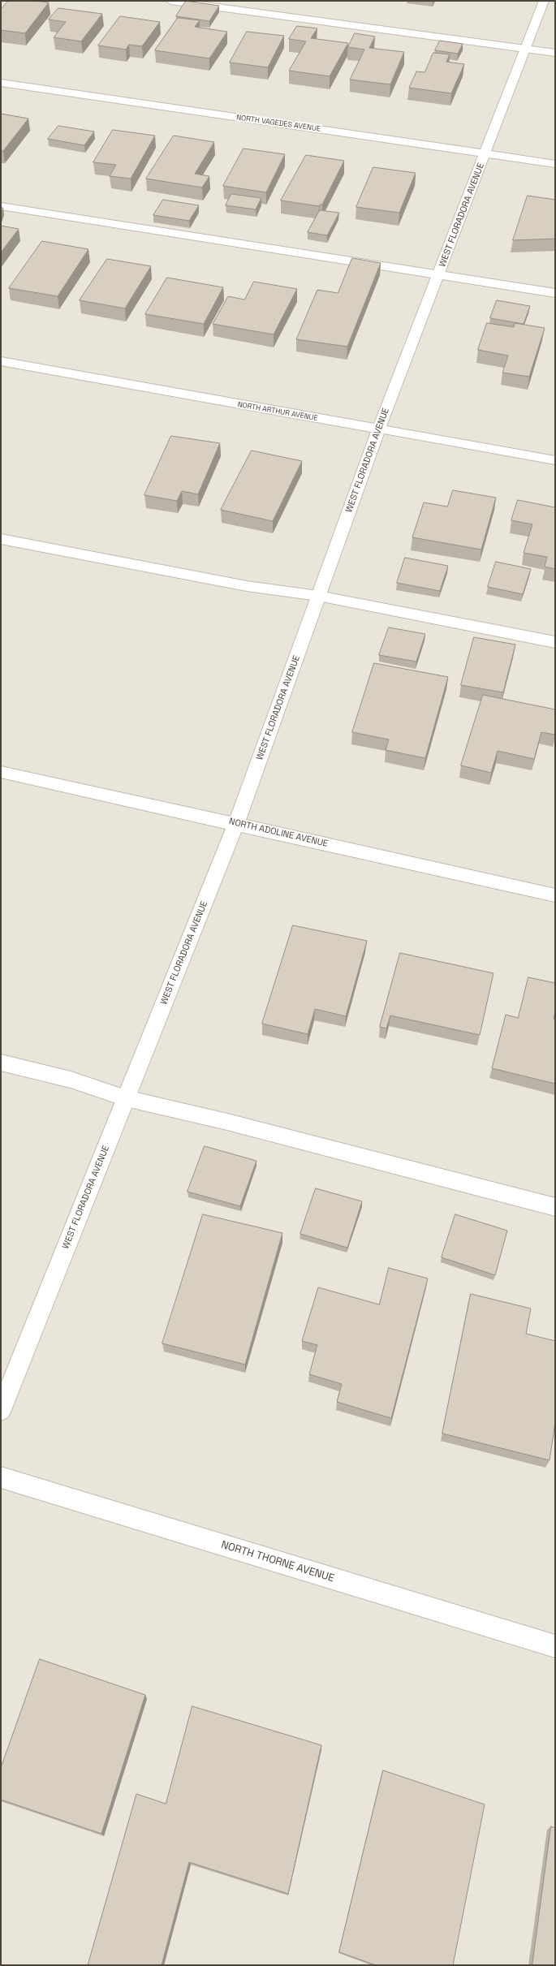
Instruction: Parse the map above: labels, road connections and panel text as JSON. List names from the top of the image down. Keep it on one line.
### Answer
{"streets":{"street":["NORTH VAGEDES AVENUE","WEST FLORADORA AVENUE","NORTH ARTHUR AVENUE","NORTH ADOLINE AVENUE","NORTH THORNE AVENUE"]},"crossings":[["NORTH VAGEDES AVENUE","WEST FLORADORA AVENUE"],["WEST FLORADORA AVENUE","NORTH ARTHUR AVENUE"],["WEST FLORADORA AVENUE","NORTH ADOLINE AVENUE"]]}
